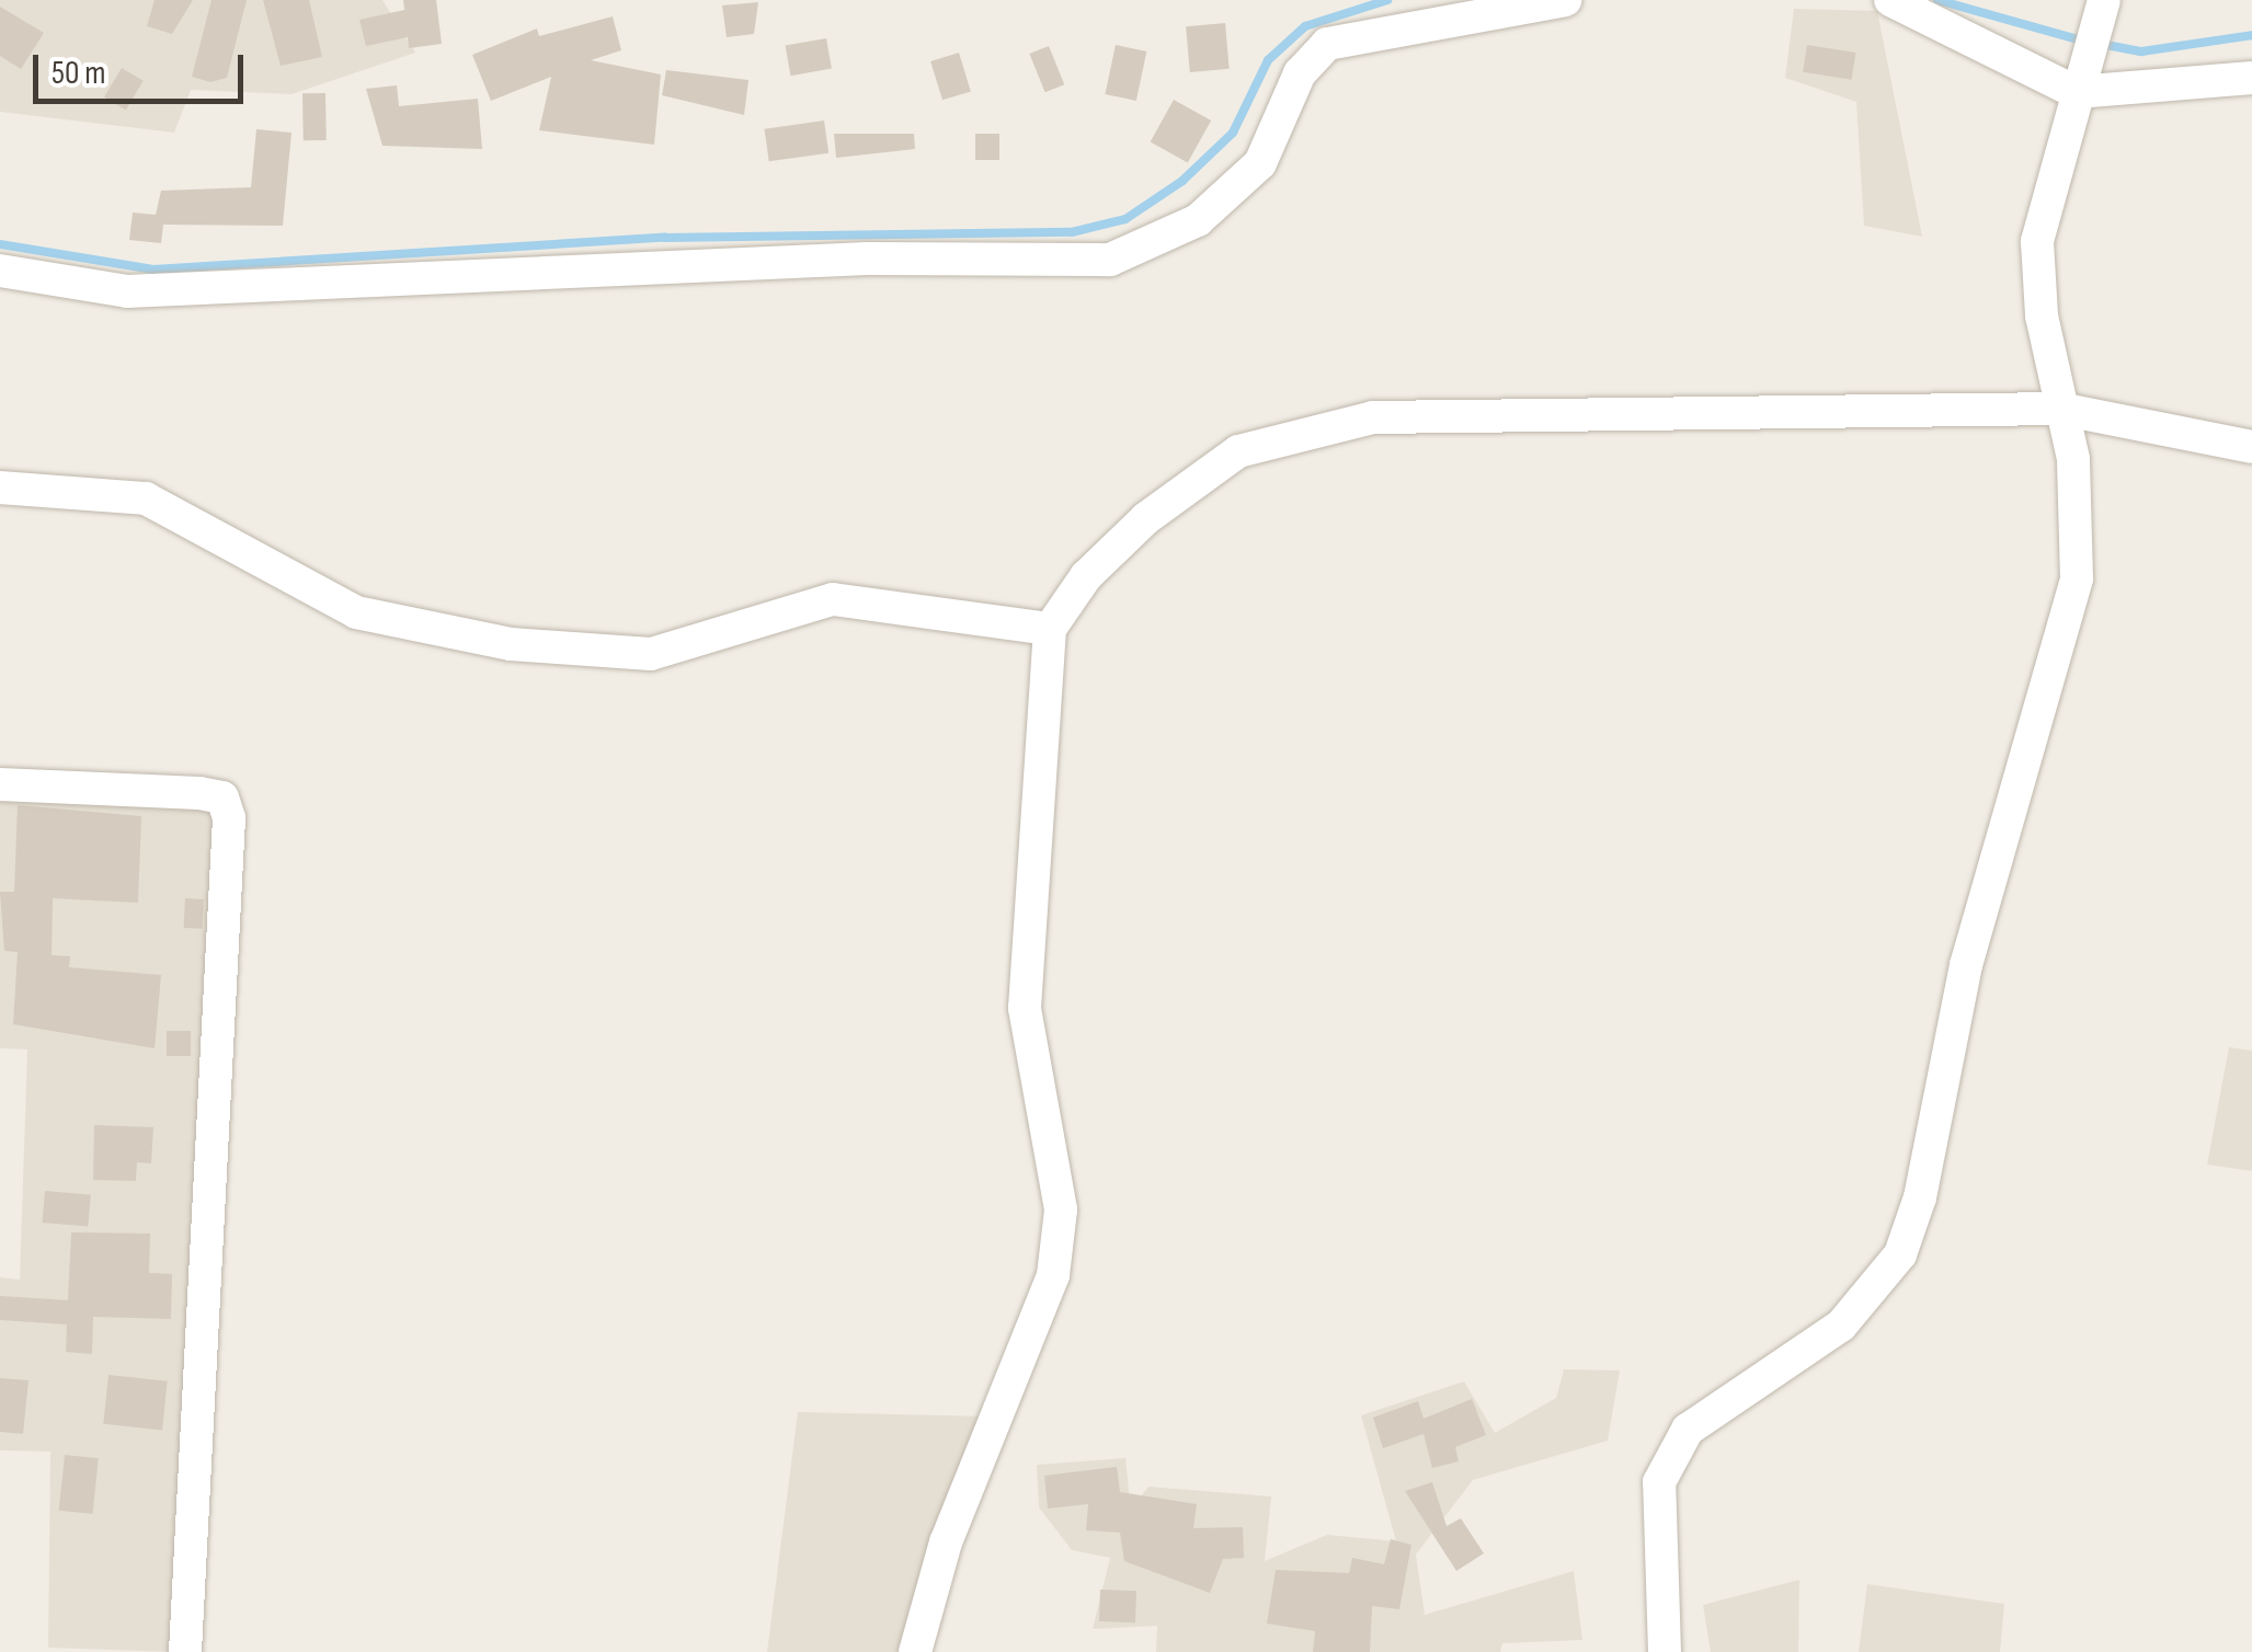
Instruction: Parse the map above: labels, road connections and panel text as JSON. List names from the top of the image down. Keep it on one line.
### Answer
{"scale_bar":"50 m"}
